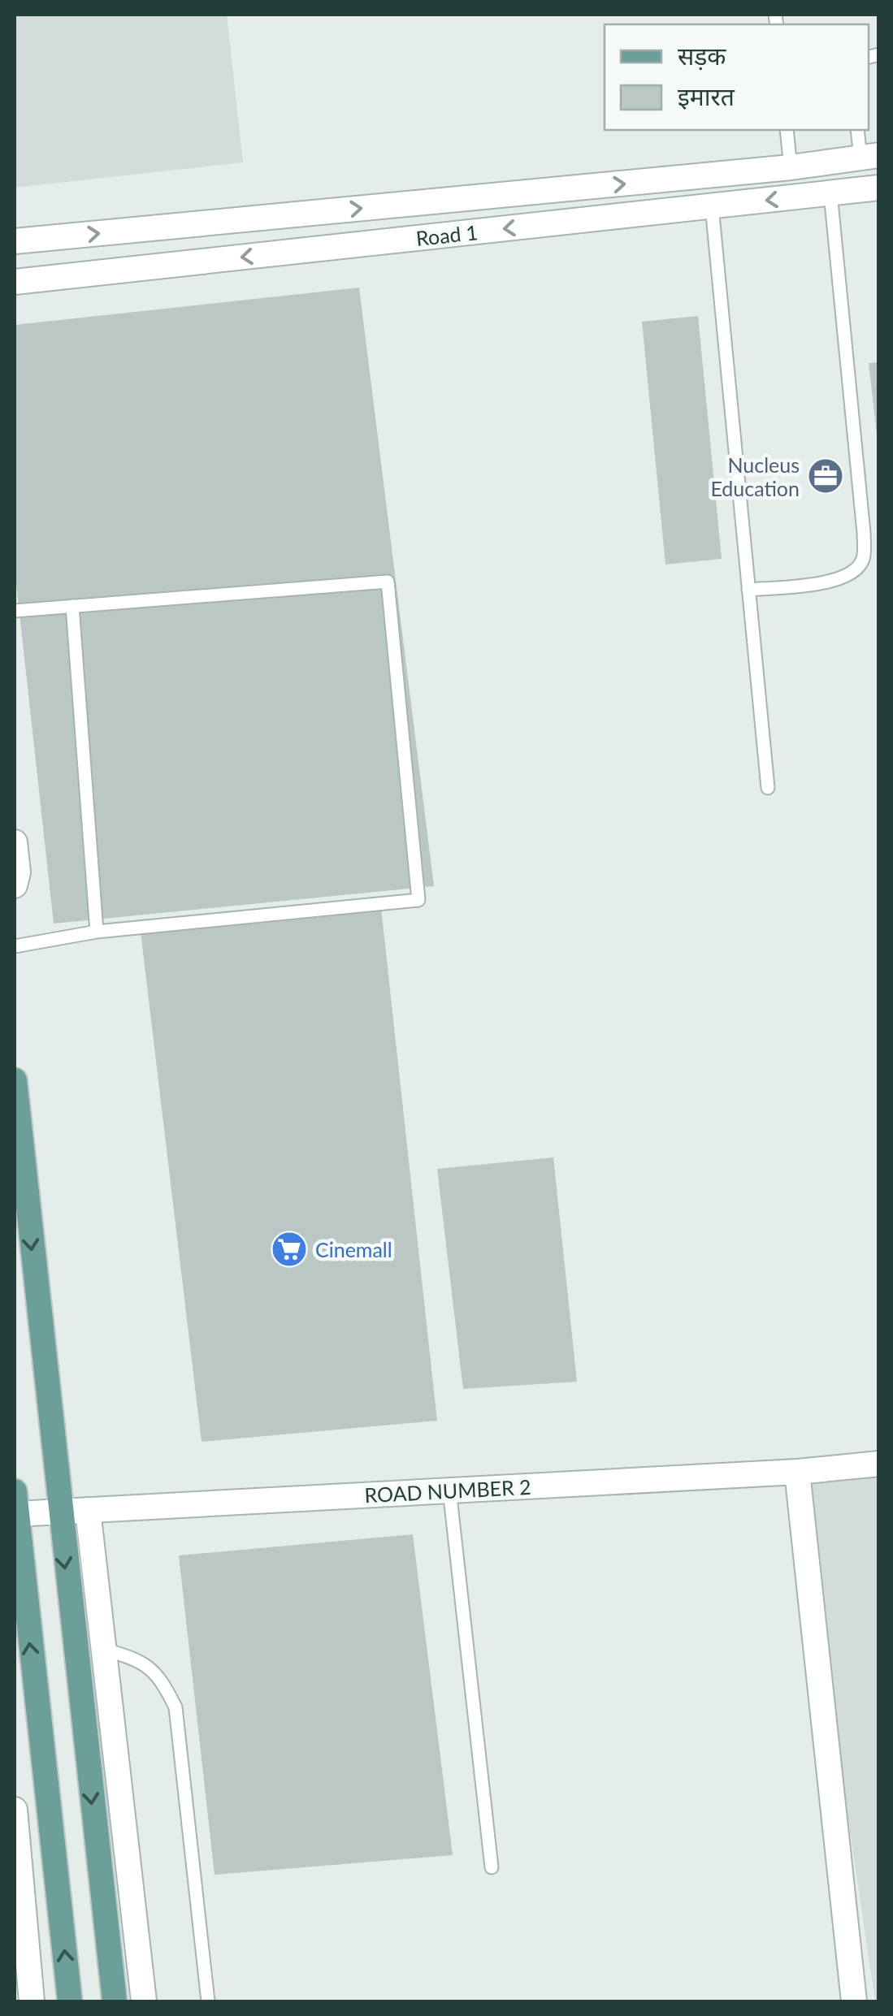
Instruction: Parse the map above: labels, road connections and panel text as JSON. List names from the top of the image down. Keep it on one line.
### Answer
{"streets":{"street":["Road 1","ROAD NUMBER 2"]},"places":{"office":["Nucleus Education"],"supermarket":["Cinemall"]},"legend":["सड़क","इमारत"]}
